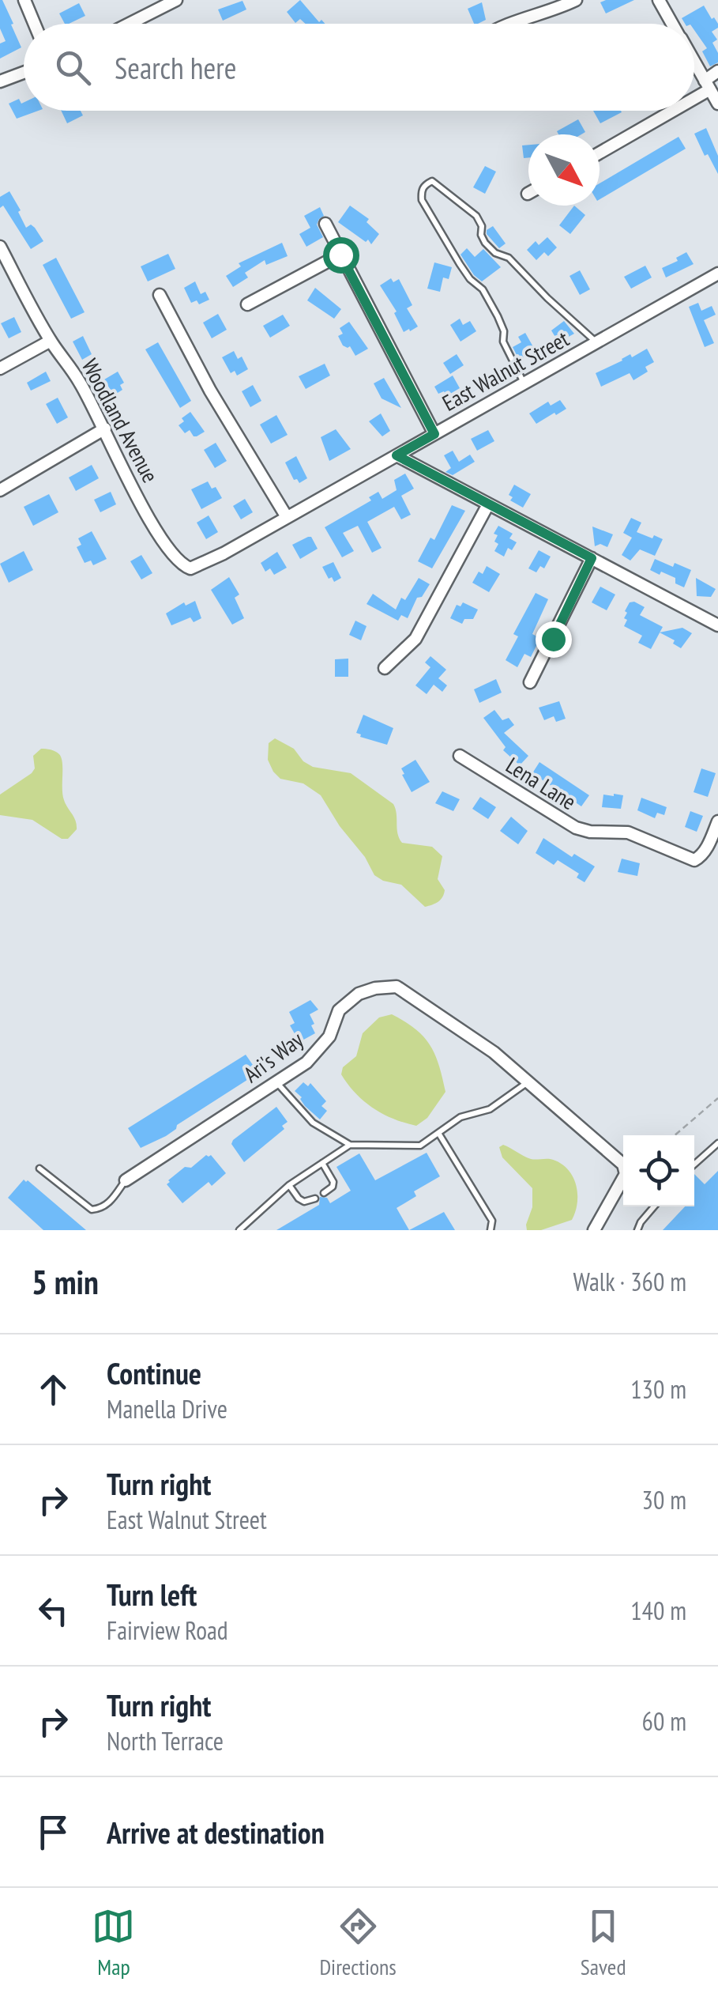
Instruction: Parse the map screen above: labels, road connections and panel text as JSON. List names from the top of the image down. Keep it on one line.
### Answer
{"streets":{"street":["East Walnut Street","Woodland Avenue","Lena Lane","Ari's Way"]},"crossings":[["East Walnut Street","Woodland Avenue"]],"north":"bottom right","page":{"search":"Search here","heading":["5 min","Walk · 360 m"],"list":[["Continue","Manella Drive","130 m"],["Turn right","East Walnut Street","30 m"],["Turn left","Fairview Road","140 m"],["Turn right","North Terrace","60 m"],"Arrive at destination"],"nav":["Map","Directions","Saved"]}}
